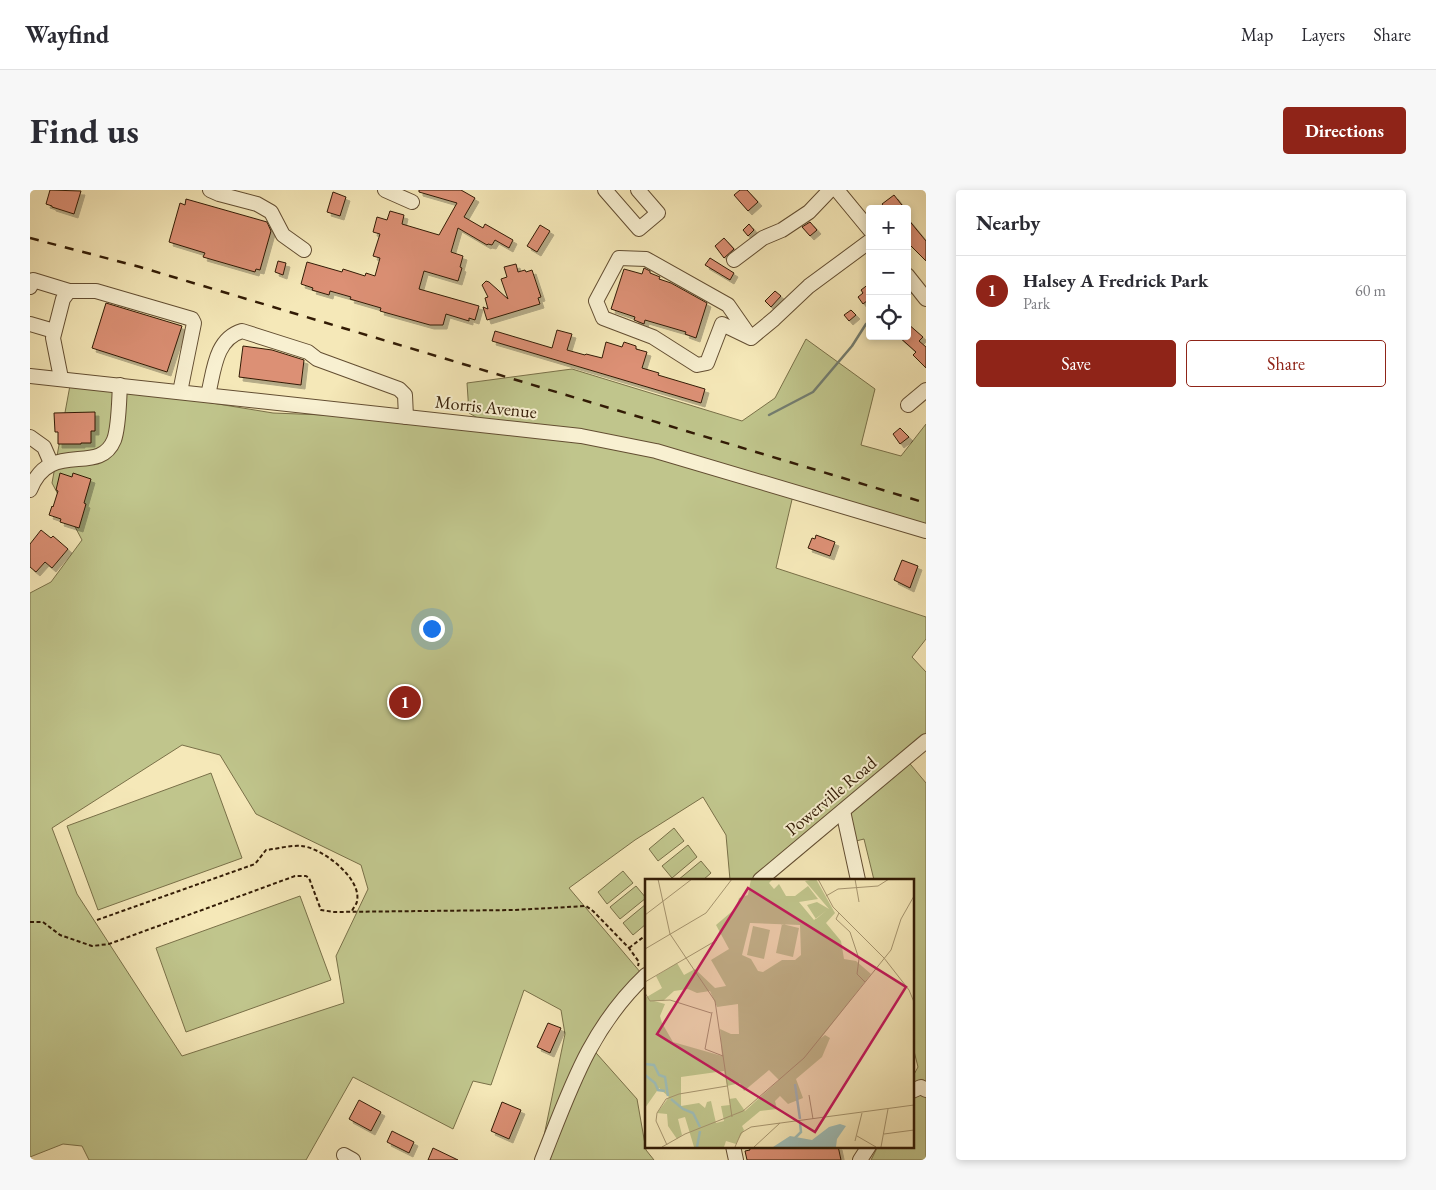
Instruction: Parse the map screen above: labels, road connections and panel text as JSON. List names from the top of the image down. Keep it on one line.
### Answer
{"streets":{"street":["Morris Avenue","Powerville Road"]},"page":{"header":"Wayfind","nav":["Map","Layers","Share"],"buttons":["Directions",["Save","Share"]],"title":"Find us","heading":"Nearby","map_buttons":["+","−"],"list":[{"mark":"1","name":"Halsey A Fredrick Park","note":"Park","value":"60 m"}],"pins":"1"}}
